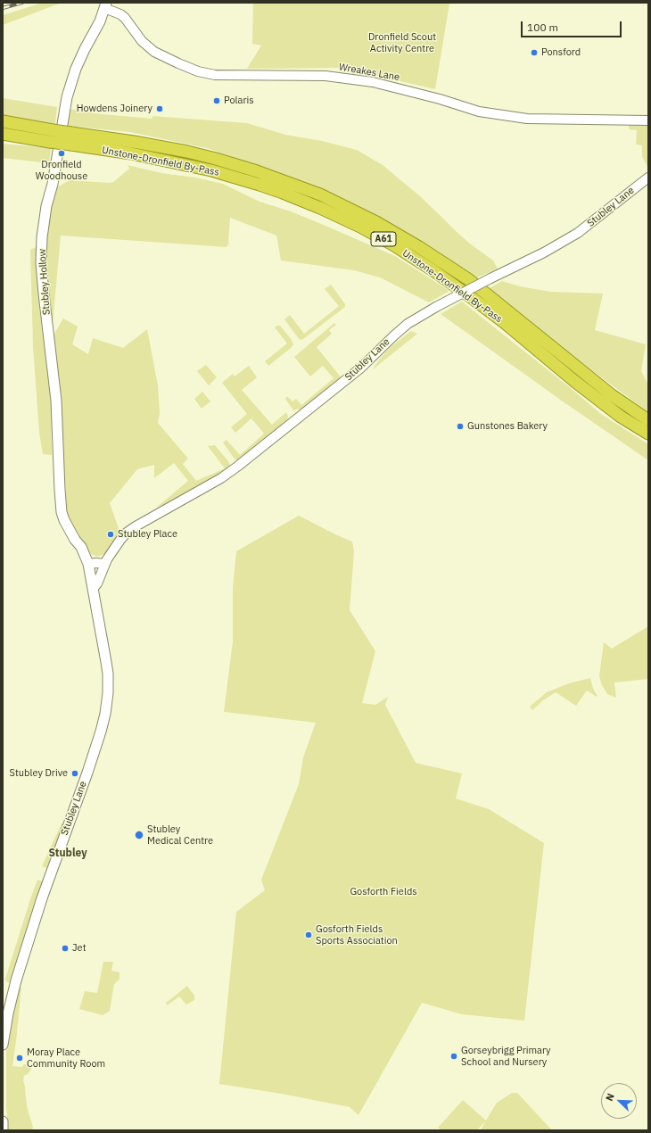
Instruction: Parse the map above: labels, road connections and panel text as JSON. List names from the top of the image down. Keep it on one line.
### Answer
{"streets":{"highway":["Unstone-Dronfield By-Pass","A61"],"main road":["Stubley Lane","Stubley Hollow"],"street":["Wreakes Lane"]},"crossings":[["Wreakes Lane","Stubley Hollow"],["Stubley Lane","Stubley Hollow"]],"districts":["Stubley"],"parks":["Dronfield Scout Activity Centre","Gosforth Fields"],"places":["Ponsford","Polaris","Howdens Joinery","Dronfield Woodhouse","Gunstones Bakery","Stubley Place","Stubley Drive","Stubley Medical Centre","Gosforth Fields Sports Association","Jet","Gorseybrigg Primary School and Nursery","Moray Place Community Room"],"scale_bar":"100 m","north":"top left"}
